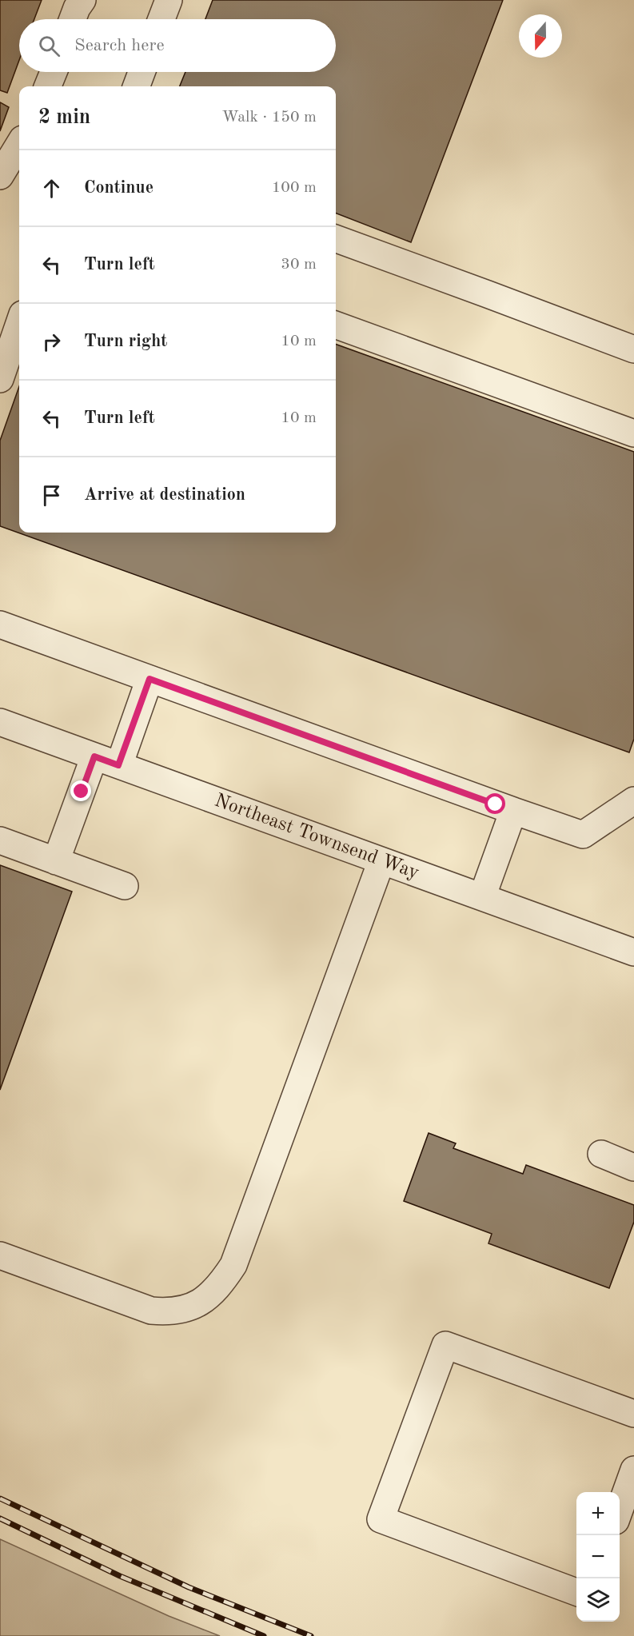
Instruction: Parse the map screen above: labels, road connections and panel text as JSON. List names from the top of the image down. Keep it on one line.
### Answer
{"streets":{"street":["Northeast Townsend Way"]},"north":"bottom","page":{"search":"Search here","heading":["2 min","Walk · 150 m"],"list":[["Continue","100 m"],["Turn left","30 m"],["Turn right","10 m"],["Turn left","10 m"],"Arrive at destination"],"map_buttons":["+","−"]}}
